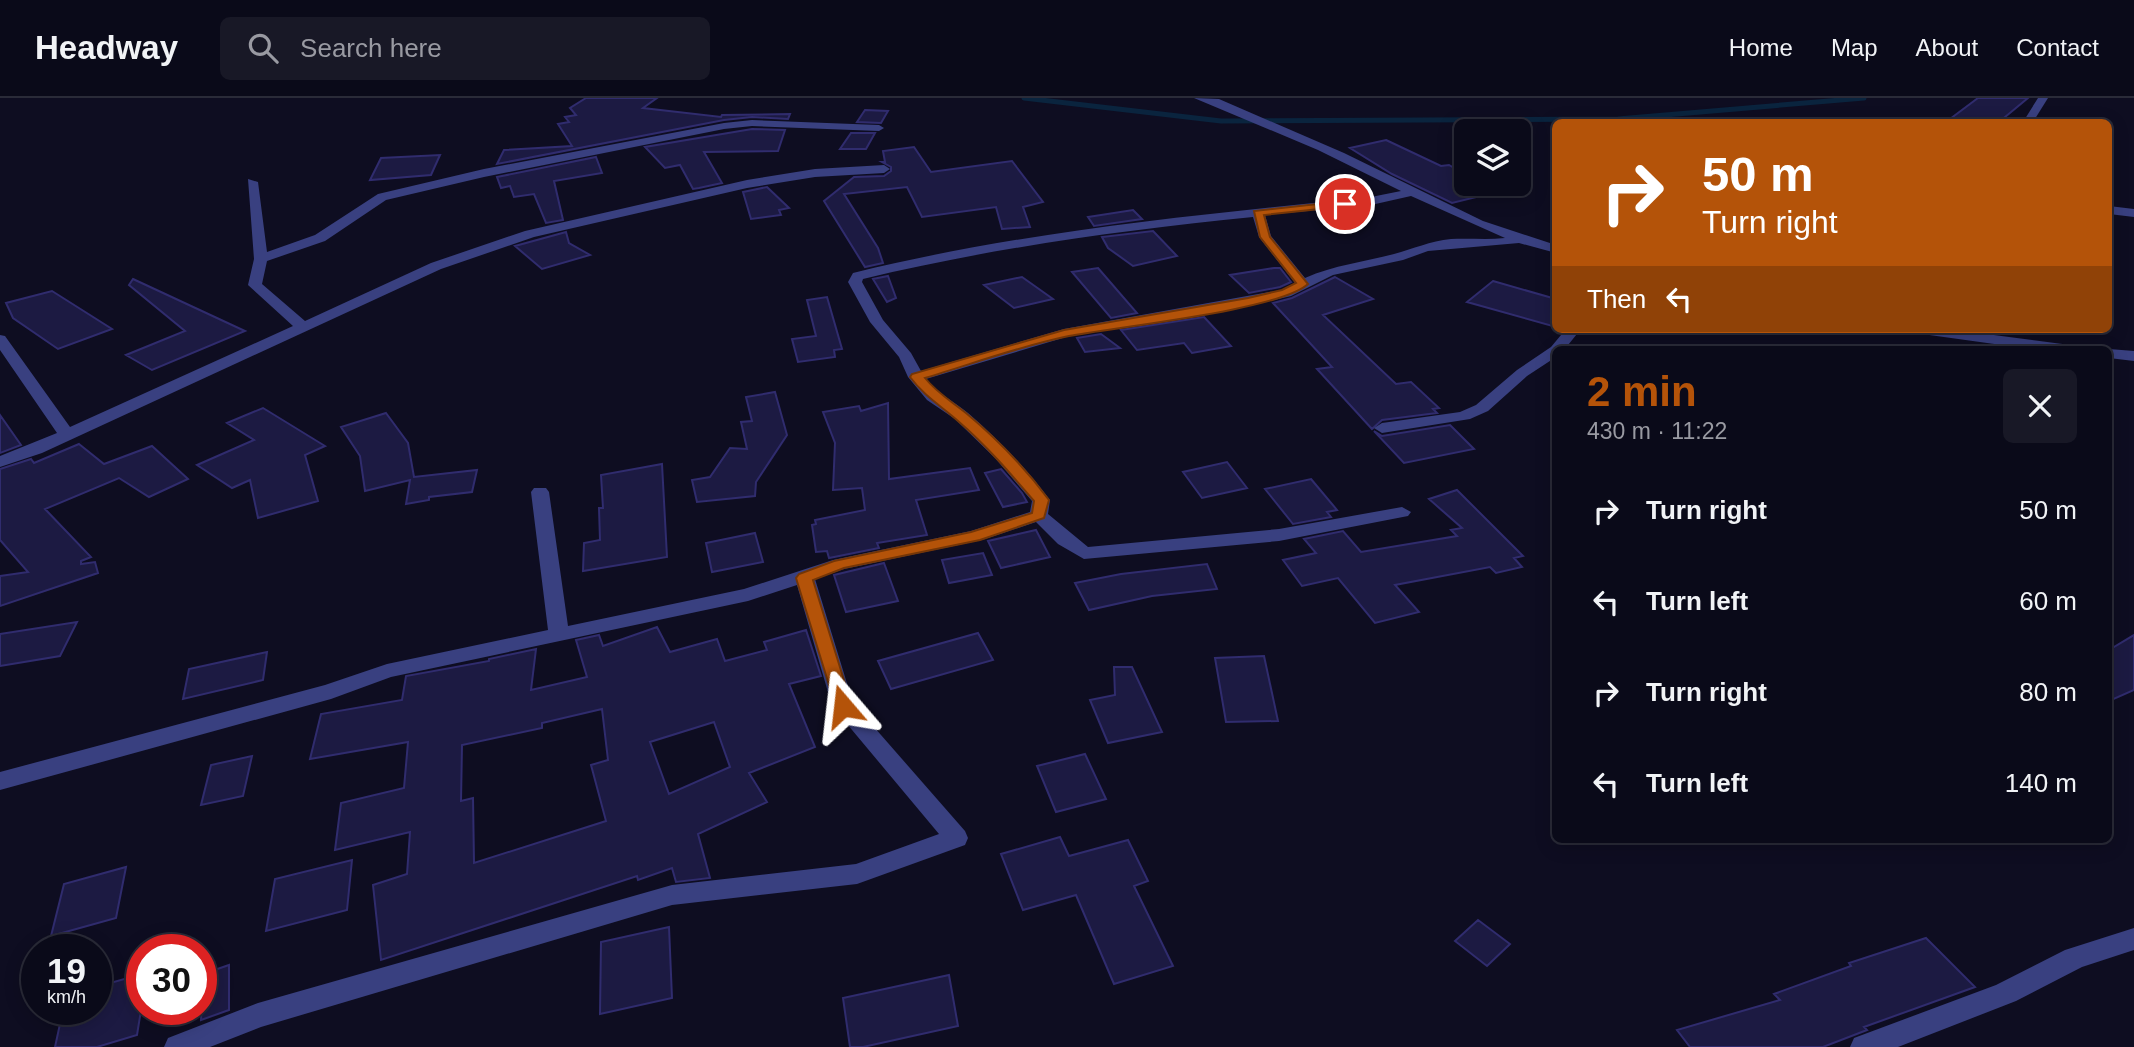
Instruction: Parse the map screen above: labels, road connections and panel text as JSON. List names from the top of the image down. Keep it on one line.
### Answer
{"page":{"header":"Headway","search":"Search here","nav":["Home","Map","About","Contact"],"turn":["50 m","Turn right"],"then":"Then","heading":["2 min","430 m · 11:22"],"list":[{"name":"Turn right","value":"50 m"},{"name":"Turn left","value":"60 m"},{"name":"Turn right","value":"80 m"},{"name":"Turn left","value":"140 m"}],"speed":"19 km/h","limit":"30"}}
